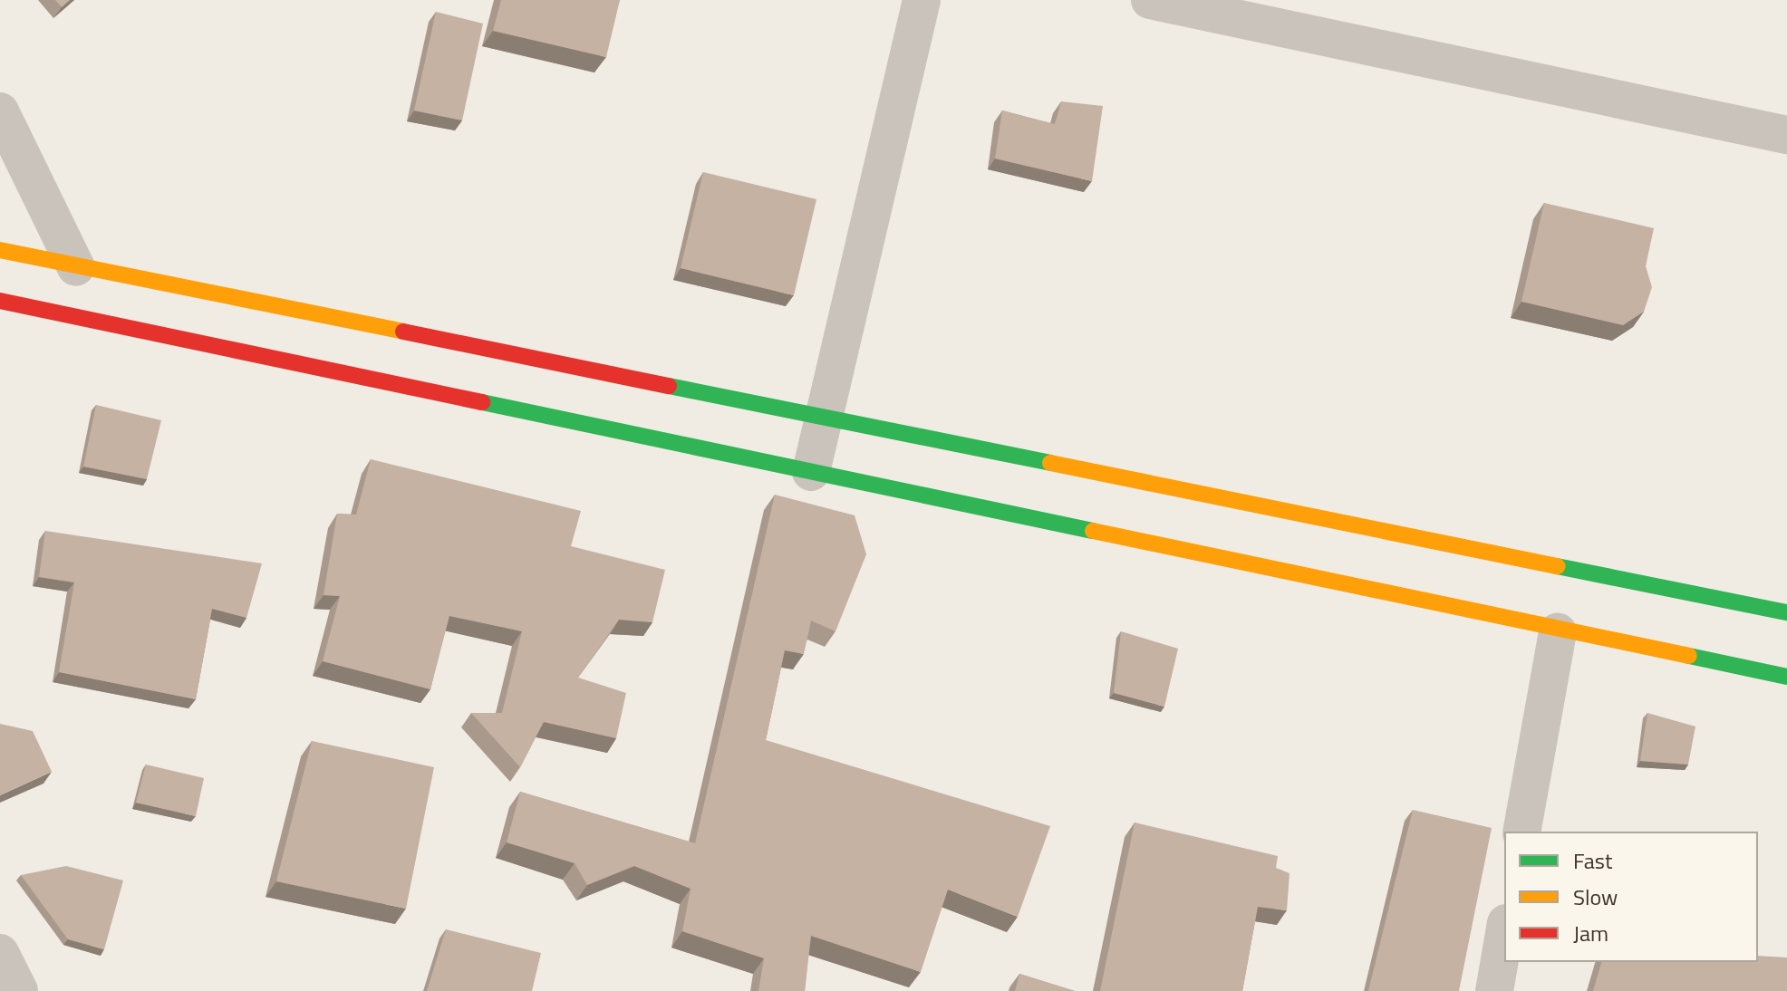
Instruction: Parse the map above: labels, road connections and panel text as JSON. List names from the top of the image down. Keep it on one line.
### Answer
{"legend":["Fast","Slow","Jam"]}
